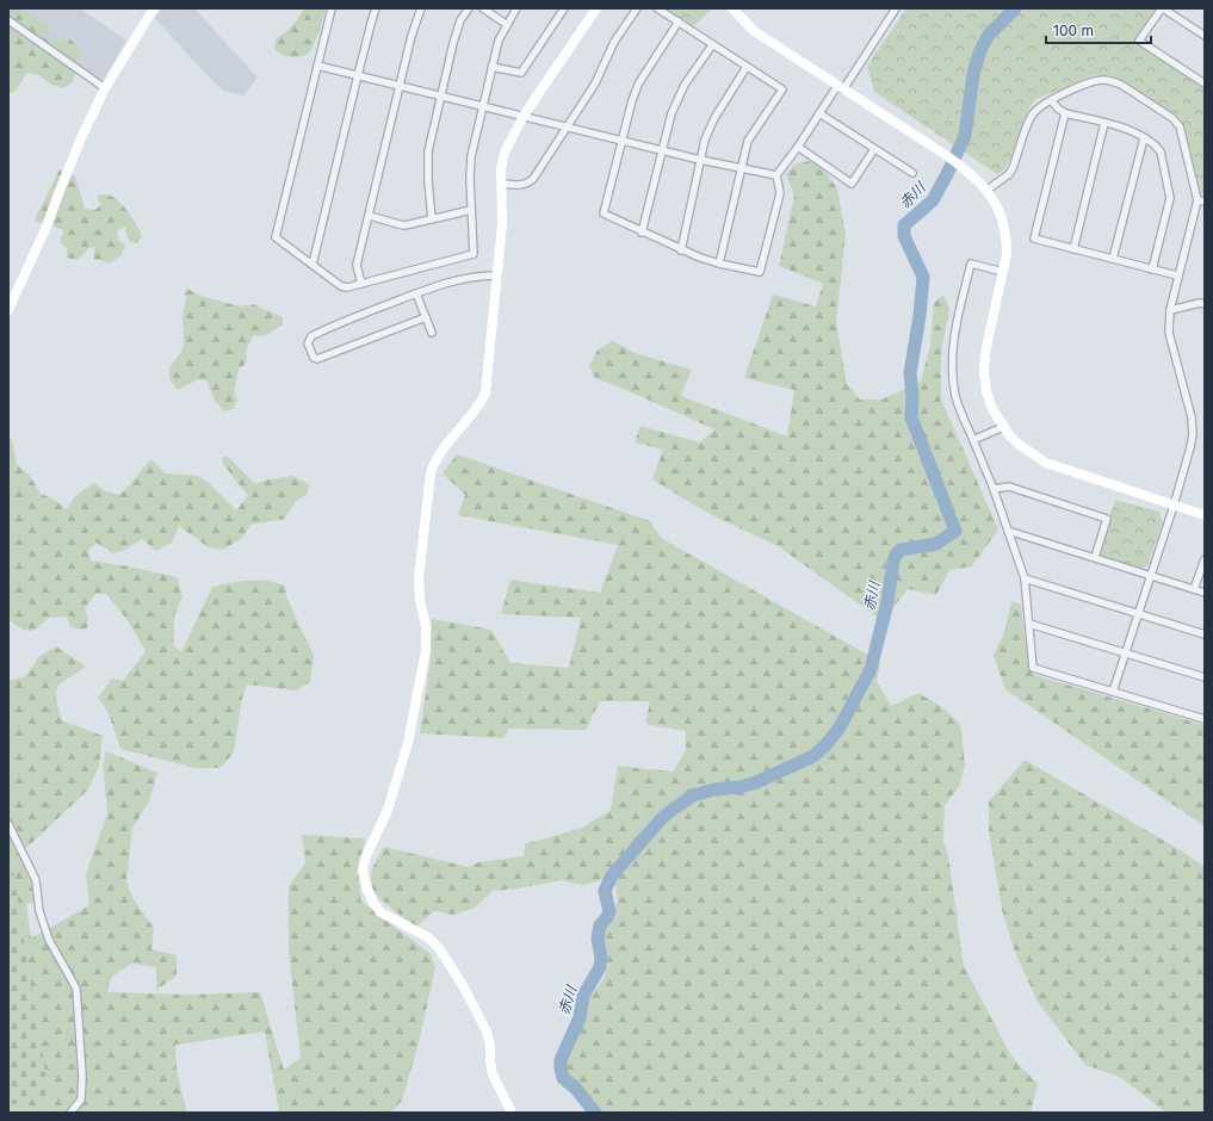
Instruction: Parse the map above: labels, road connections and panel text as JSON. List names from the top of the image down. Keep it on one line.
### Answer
{"water":["赤川"],"scale_bar":"100 m"}
